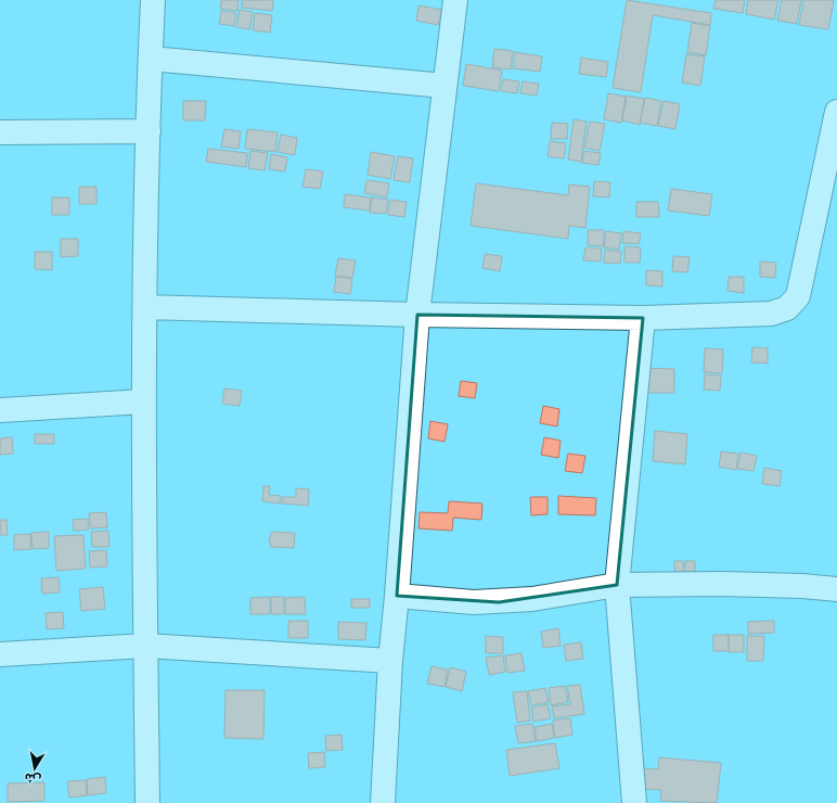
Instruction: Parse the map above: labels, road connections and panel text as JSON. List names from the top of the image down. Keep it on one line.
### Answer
{"north":"bottom"}
